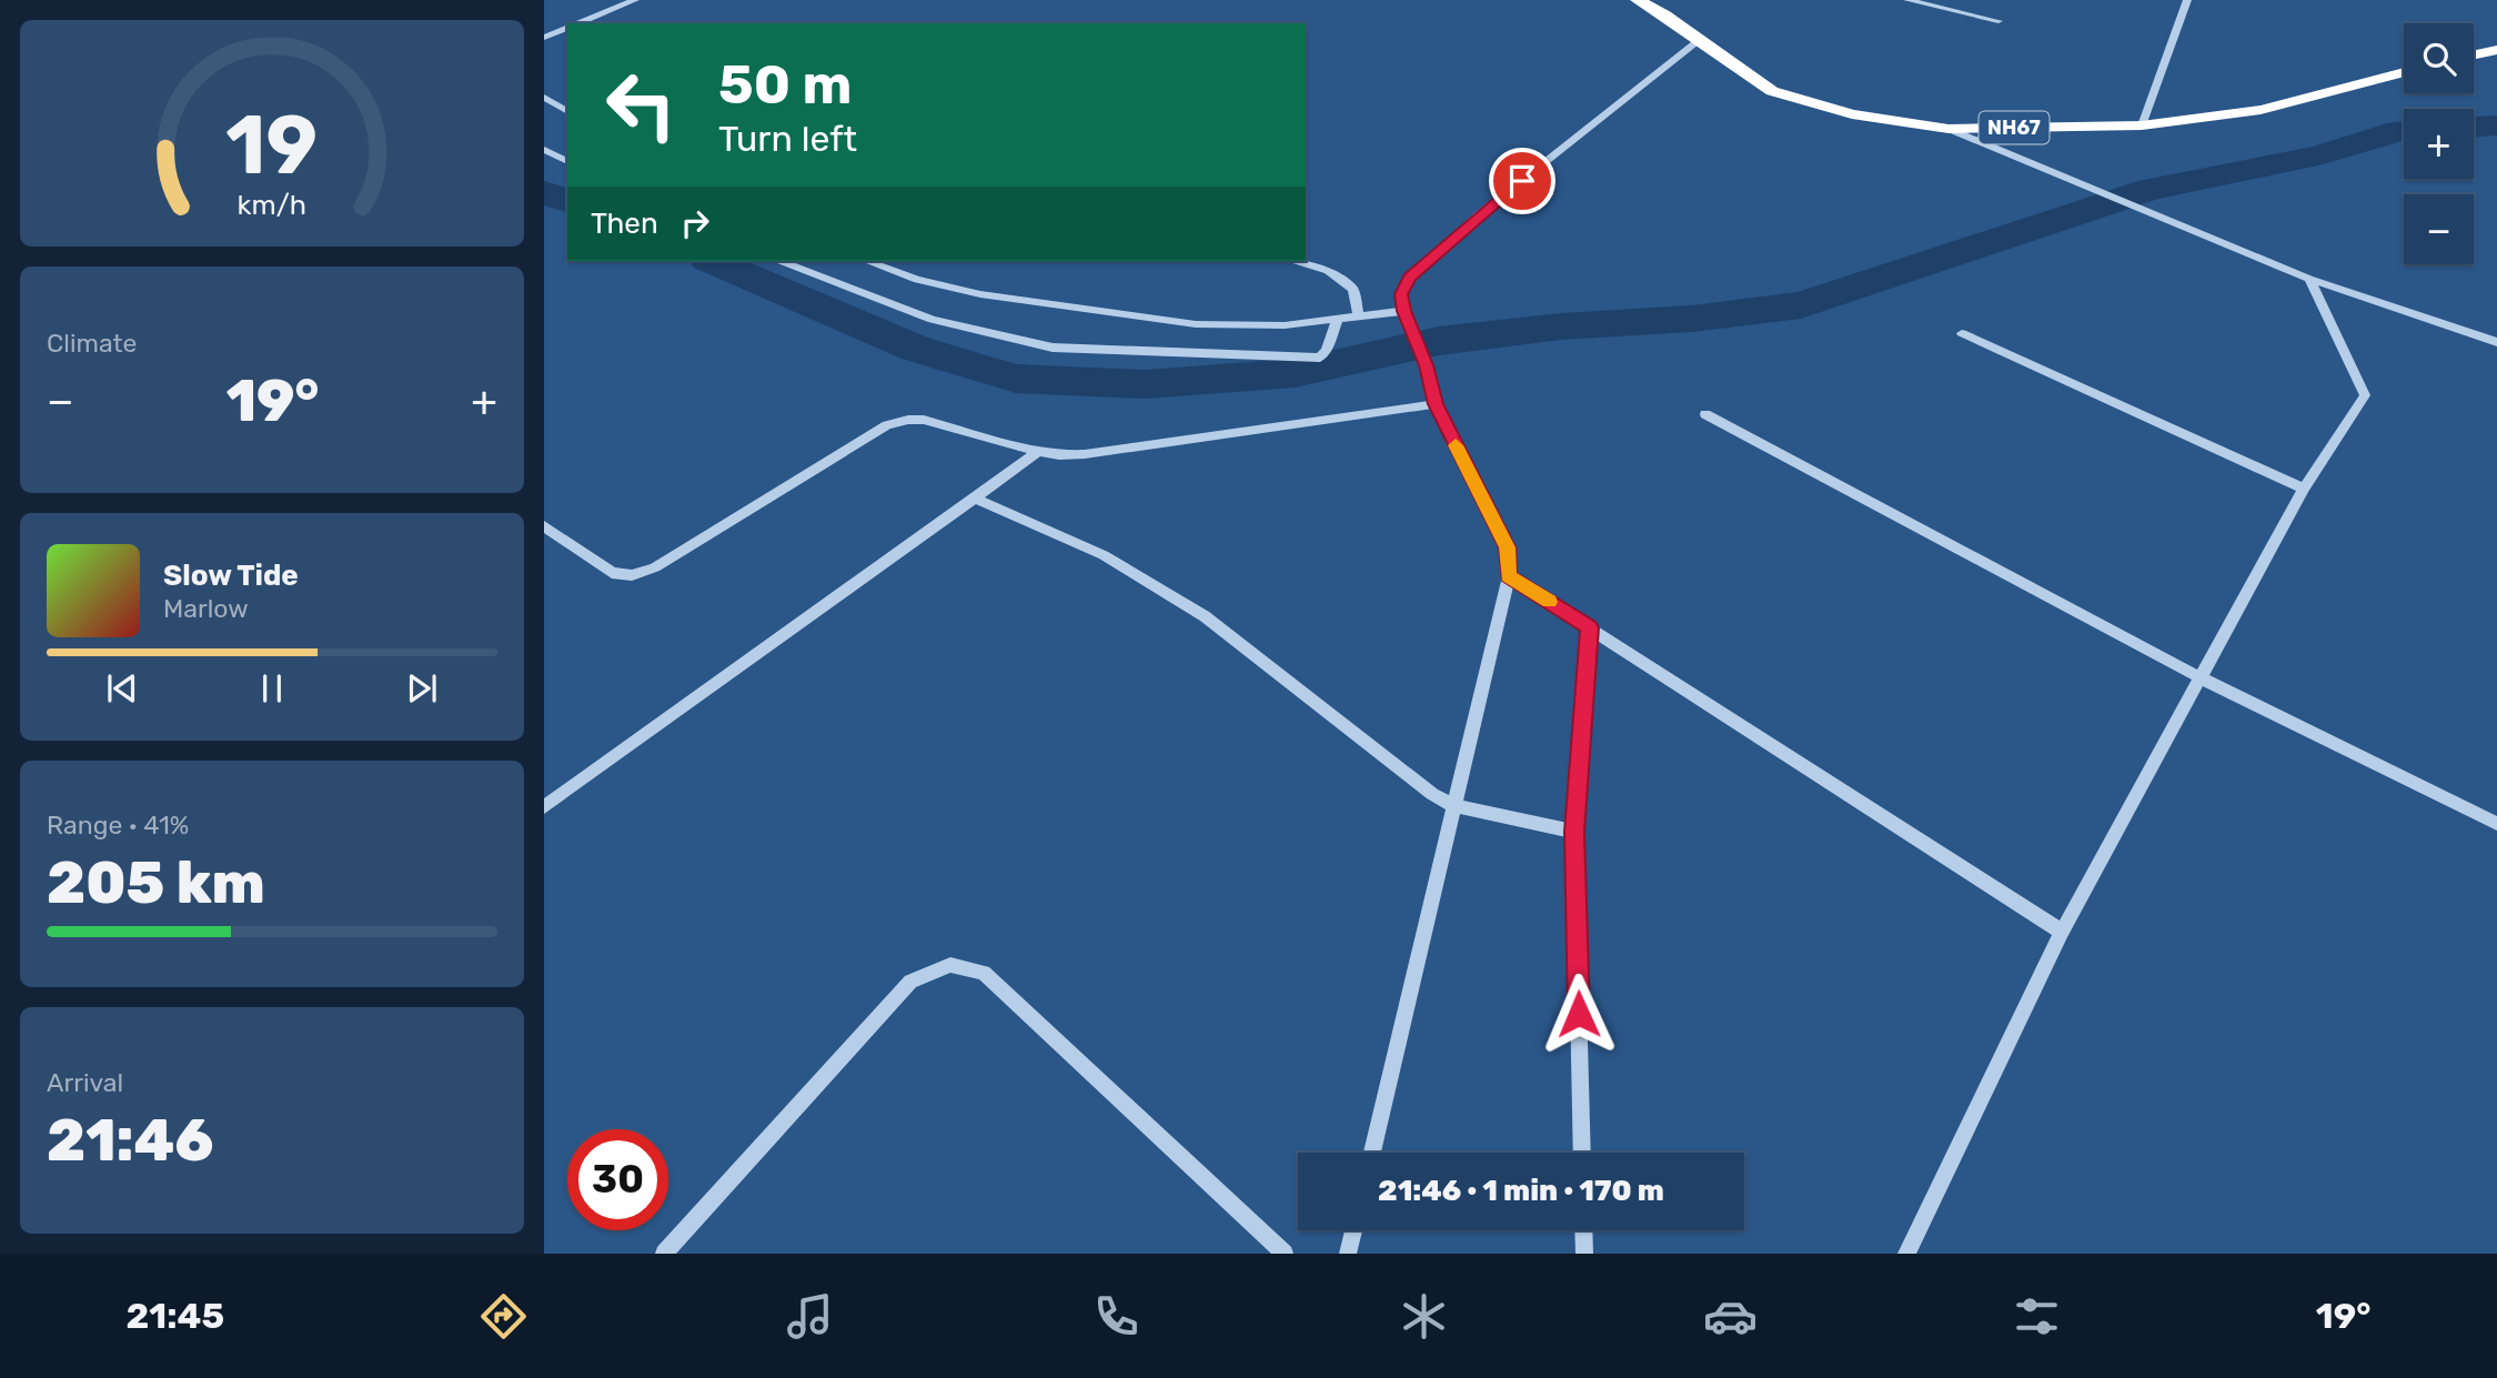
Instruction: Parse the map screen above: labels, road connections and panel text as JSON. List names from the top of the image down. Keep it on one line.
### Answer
{"streets":{"highway":["NH67"]},"page":{"map_buttons":["+","−"],"turn":["50 m","Turn left"],"then":"Then","tile":["Climate",["Range · 41%","205 km"],["Arrival","21:46"]],"heat":["−","19°","+"],"song":["Slow Tide","Marlow"],"limit":"30","trip":"21:46 · 1 min · 170 m","tabs":["21:45","19°"],"gauge":["19","km/h"]}}
